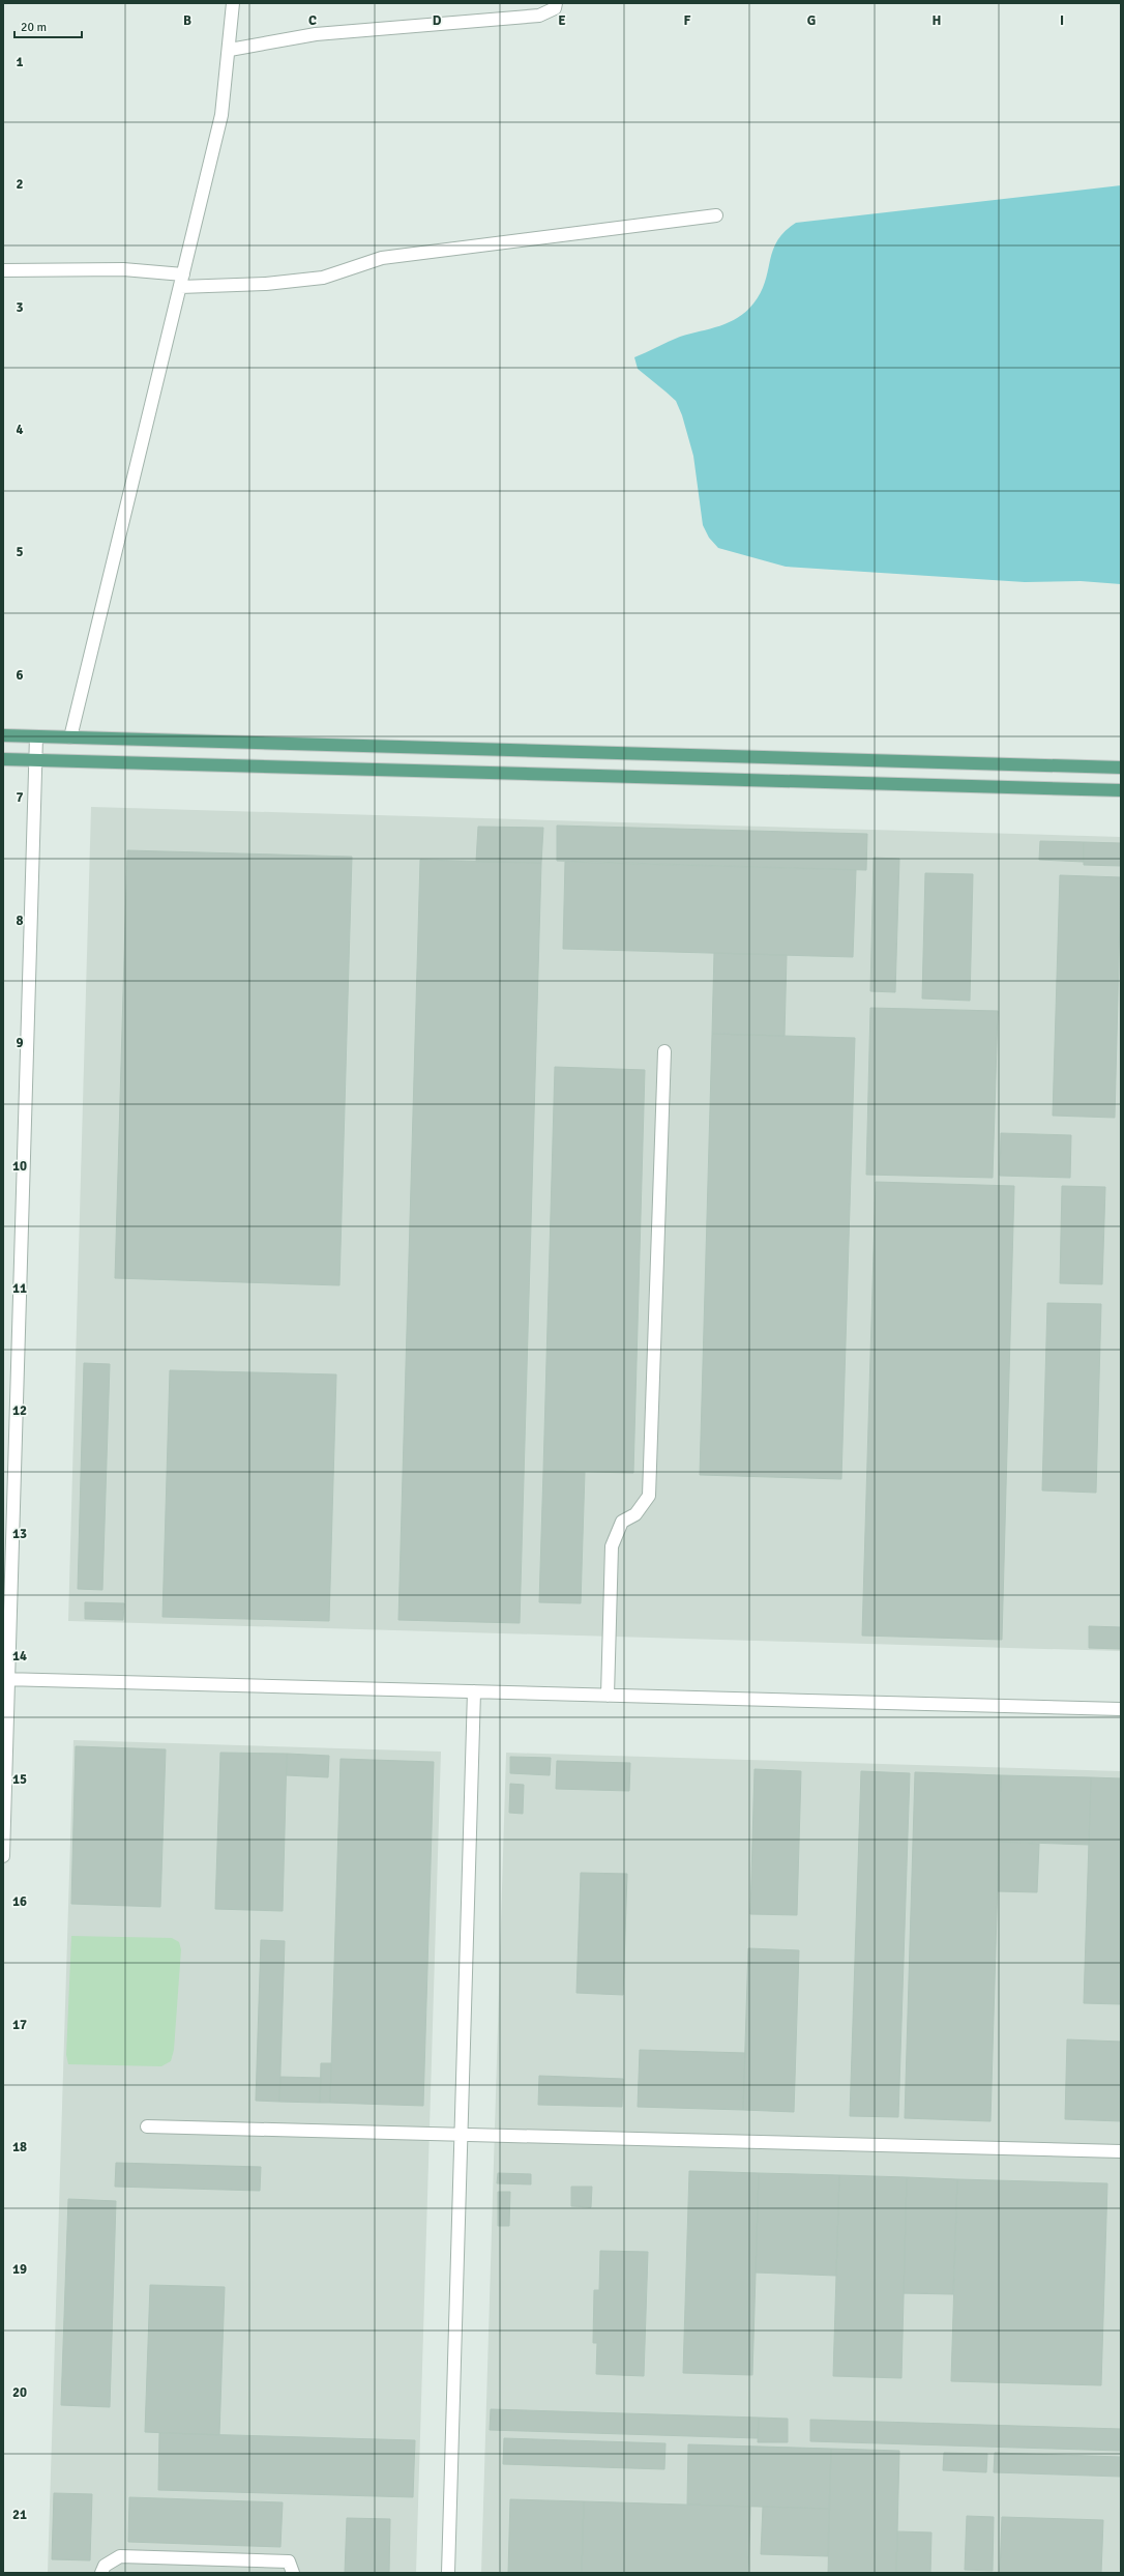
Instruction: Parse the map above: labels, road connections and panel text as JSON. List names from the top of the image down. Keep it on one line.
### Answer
{"scale_bar":"20 m","grid":{"columns":["B","C","D","E","F","G","H","I"],"rows":["1","2","3","4","5","6","7","8","9","10","11","12","13","14","15","16","17","18","19","20","21"]}}
